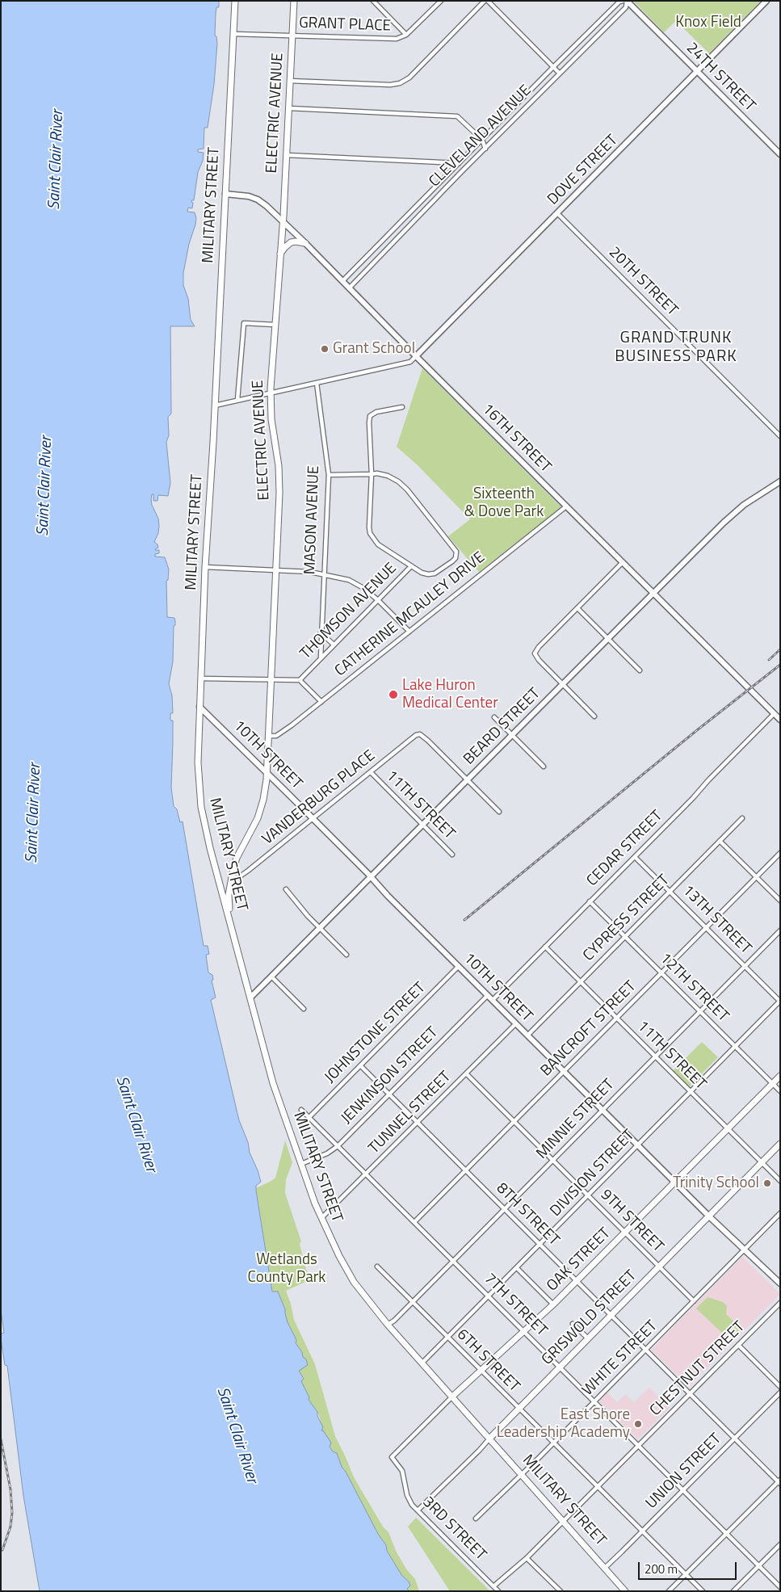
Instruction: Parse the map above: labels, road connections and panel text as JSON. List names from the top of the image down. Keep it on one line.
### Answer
{"streets":{"main road":["ELECTRIC AVENUE","MILITARY STREET","OAK STREET","GRISWOLD STREET"],"street":["GRANT PLACE","24TH STREET","CLEVELAND AVENUE","DOVE STREET","20TH STREET","16TH STREET","MASON AVENUE","THOMSON AVENUE","CATHERINE MCAULEY DRIVE","BEARD STREET","10TH STREET","VANDERBURG PLACE","11TH STREET","CEDAR STREET","CYPRESS STREET","13TH STREET","12TH STREET","BANCROFT STREET","JOHNSTONE STREET","JENKINSON STREET","TUNNEL STREET","MINNIE STREET","DIVISION STREET","8TH STREET","9TH STREET","7TH STREET","WHITE STREET","6TH STREET","CHESTNUT STREET","UNION STREET","3RD STREET"]},"crossings":[["GRANT PLACE","ELECTRIC AVENUE"],["GRANT PLACE","MILITARY STREET"],["24TH STREET","CLEVELAND AVENUE"],["24TH STREET","DOVE STREET"],["ELECTRIC AVENUE","MILITARY STREET"],["ELECTRIC AVENUE","16TH STREET"],["ELECTRIC AVENUE","CATHERINE MCAULEY DRIVE"],["ELECTRIC AVENUE","10TH STREET"],["ELECTRIC AVENUE","VANDERBURG PLACE"],["CLEVELAND AVENUE","16TH STREET"],["DOVE STREET","20TH STREET"],["DOVE STREET","16TH STREET"],["MILITARY STREET","16TH STREET"],["MILITARY STREET","BEARD STREET"],["MILITARY STREET","10TH STREET"],["MILITARY STREET","JENKINSON STREET"],["MILITARY STREET","TUNNEL STREET"],["MILITARY STREET","MINNIE STREET"],["MILITARY STREET","DIVISION STREET"],["MILITARY STREET","OAK STREET"],["MILITARY STREET","GRISWOLD STREET"],["MILITARY STREET","WHITE STREET"],["MILITARY STREET","CHESTNUT STREET"],["MILITARY STREET","UNION STREET"],["16TH STREET","CATHERINE MCAULEY DRIVE"],["16TH STREET","BEARD STREET"],["16TH STREET","CEDAR STREET"],["MASON AVENUE","THOMSON AVENUE"],["BEARD STREET","10TH STREET"],["BEARD STREET","VANDERBURG PLACE"],["BEARD STREET","11TH STREET"],["10TH STREET","VANDERBURG PLACE"],["10TH STREET","CEDAR STREET"],["10TH STREET","CYPRESS STREET"],["10TH STREET","BANCROFT STREET"],["10TH STREET","JOHNSTONE STREET"],["10TH STREET","JENKINSON STREET"],["10TH STREET","TUNNEL STREET"],["10TH STREET","MINNIE STREET"],["10TH STREET","DIVISION STREET"],["10TH STREET","OAK STREET"],["10TH STREET","GRISWOLD STREET"],["10TH STREET","WHITE STREET"],["VANDERBURG PLACE","11TH STREET"],["11TH STREET","CEDAR STREET"],["11TH STREET","CYPRESS STREET"],["11TH STREET","BANCROFT STREET"],["11TH STREET","MINNIE STREET"],["11TH STREET","DIVISION STREET"],["11TH STREET","OAK STREET"],["11TH STREET","GRISWOLD STREET"],["CEDAR STREET","13TH STREET"],["CEDAR STREET","12TH STREET"],["CYPRESS STREET","13TH STREET"],["CYPRESS STREET","12TH STREET"],["13TH STREET","BANCROFT STREET"],["13TH STREET","MINNIE STREET"],["13TH STREET","DIVISION STREET"],["12TH STREET","BANCROFT STREET"],["12TH STREET","MINNIE STREET"],["12TH STREET","DIVISION STREET"],["12TH STREET","OAK STREET"],["BANCROFT STREET","8TH STREET"],["BANCROFT STREET","9TH STREET"],["BANCROFT STREET","7TH STREET"],["JOHNSTONE STREET","8TH STREET"],["JOHNSTONE STREET","7TH STREET"],["JENKINSON STREET","8TH STREET"],["JENKINSON STREET","7TH STREET"],["TUNNEL STREET","8TH STREET"],["TUNNEL STREET","9TH STREET"],["TUNNEL STREET","7TH STREET"],["MINNIE STREET","8TH STREET"],["MINNIE STREET","9TH STREET"],["MINNIE STREET","7TH STREET"],["MINNIE STREET","6TH STREET"],["DIVISION STREET","8TH STREET"],["DIVISION STREET","9TH STREET"],["DIVISION STREET","7TH STREET"],["DIVISION STREET","6TH STREET"],["8TH STREET","OAK STREET"],["8TH STREET","GRISWOLD STREET"],["8TH STREET","WHITE STREET"],["8TH STREET","CHESTNUT STREET"],["8TH STREET","UNION STREET"],["9TH STREET","OAK STREET"],["9TH STREET","GRISWOLD STREET"],["9TH STREET","WHITE STREET"],["OAK STREET","7TH STREET"],["OAK STREET","6TH STREET"],["OAK STREET","3RD STREET"],["7TH STREET","GRISWOLD STREET"],["7TH STREET","WHITE STREET"],["7TH STREET","CHESTNUT STREET"],["7TH STREET","UNION STREET"],["GRISWOLD STREET","6TH STREET"],["GRISWOLD STREET","3RD STREET"],["WHITE STREET","6TH STREET"],["6TH STREET","CHESTNUT STREET"],["6TH STREET","UNION STREET"],["CHESTNUT STREET","3RD STREET"]],"districts":["GRAND TRUNK BUSINESS PARK"],"water":["Saint Clair River"],"parks":["Knox Field","Sixteenth & Dove Park","Wetlands County Park"],"places":["Grant School","Lake Huron Medical Center","Trinity School","East Shore Leadership Academy"],"scale_bar":"200 m"}
